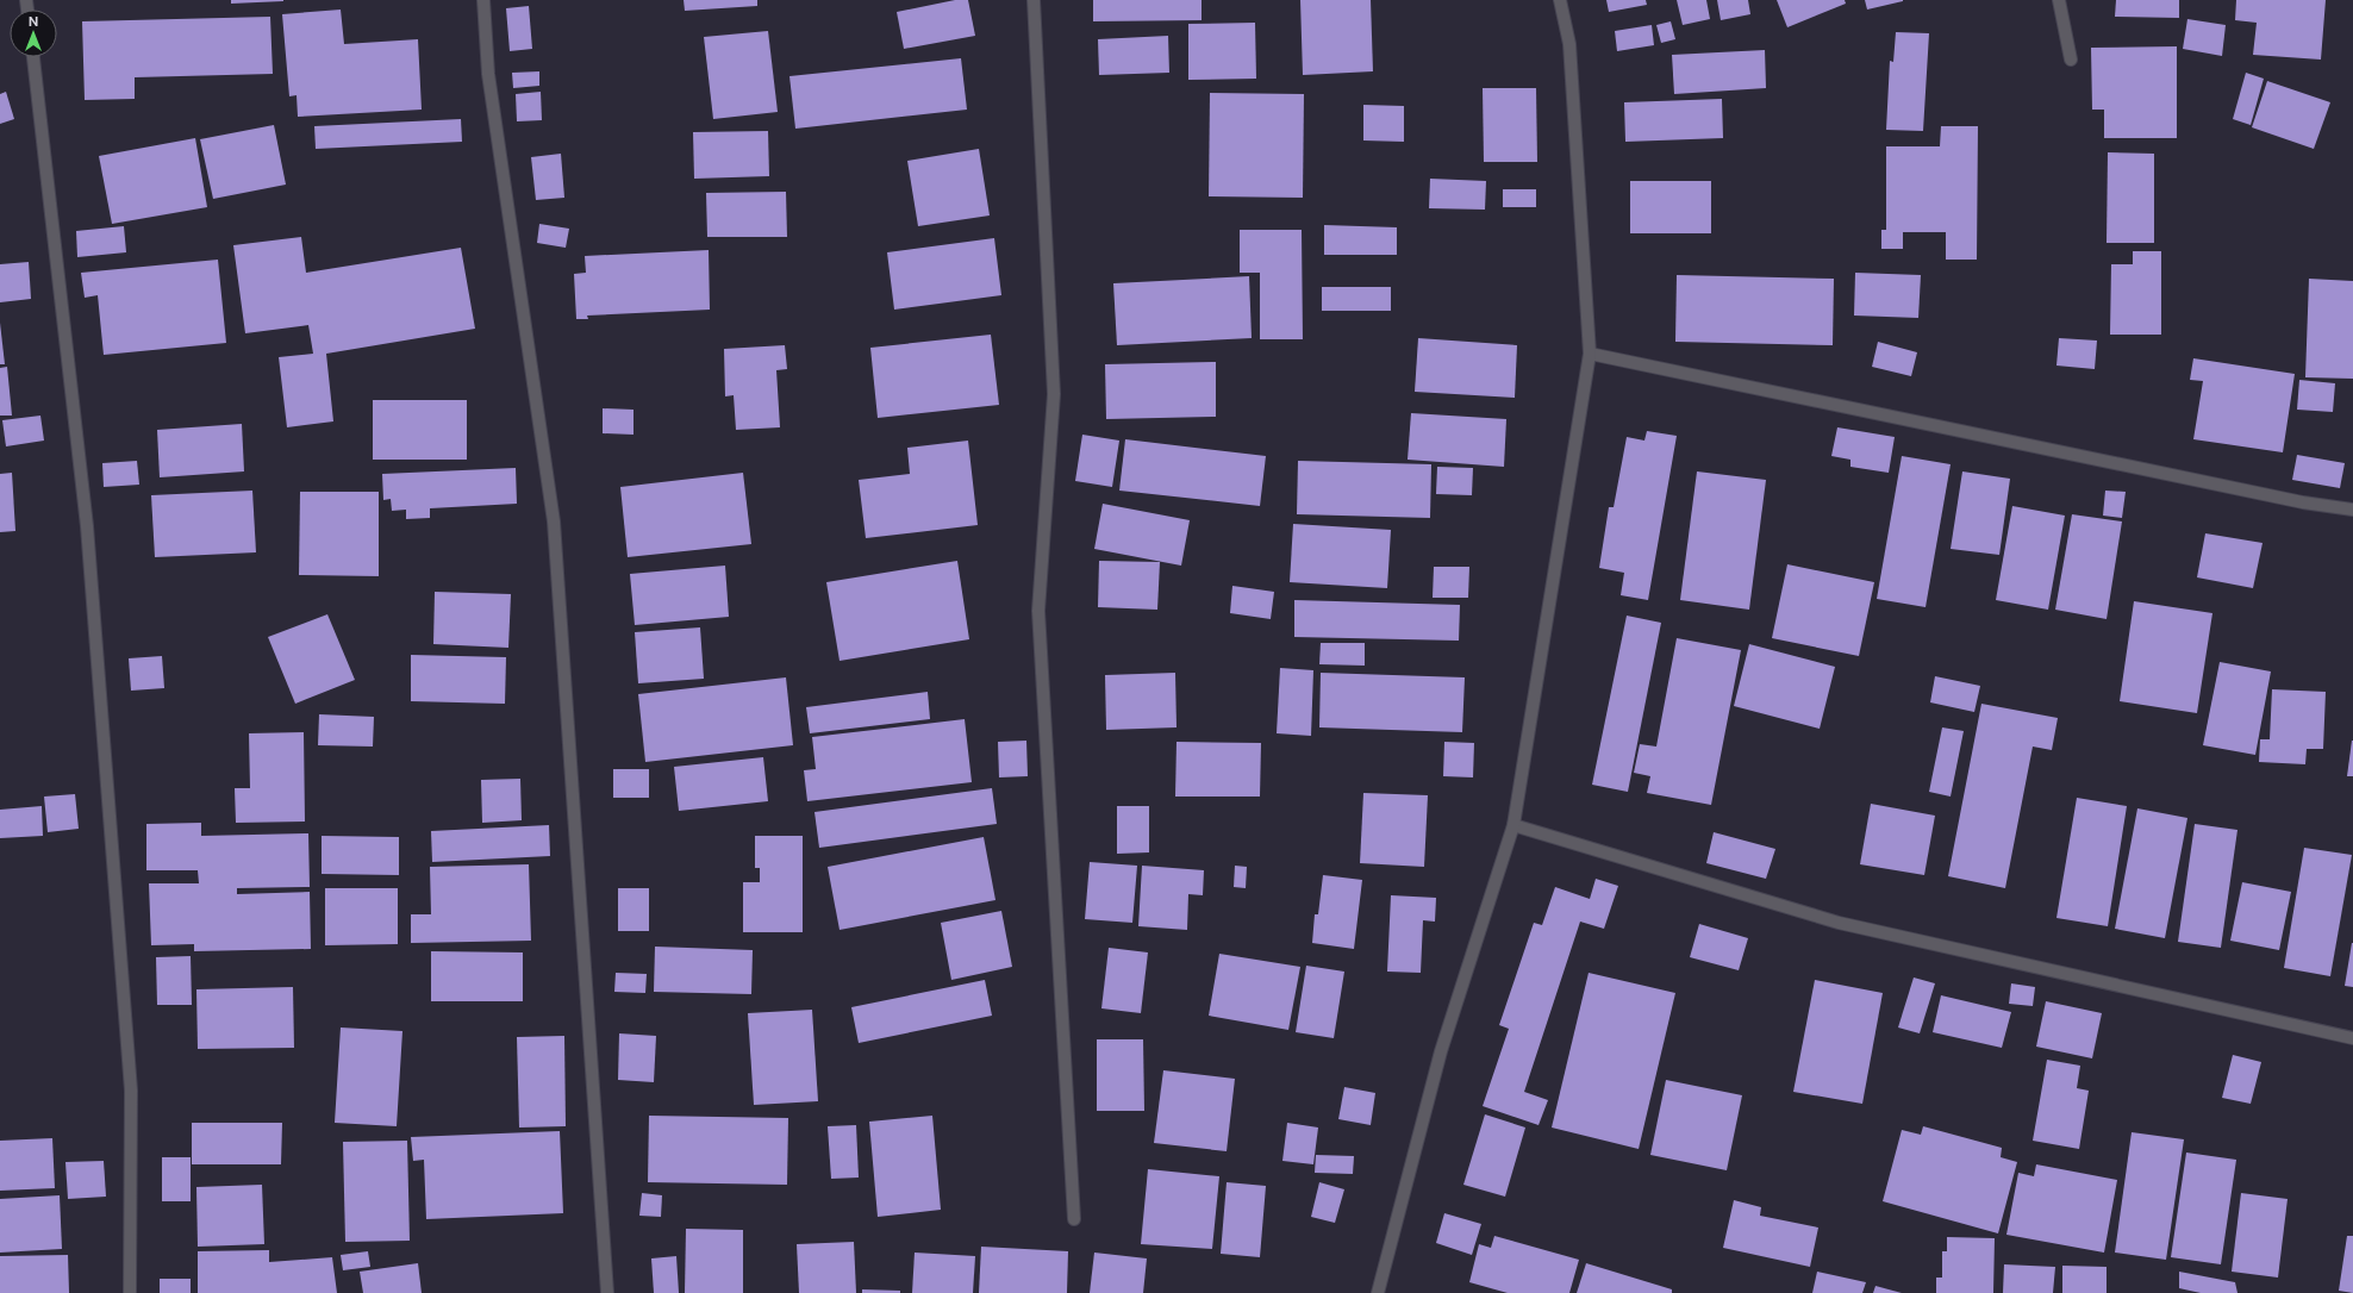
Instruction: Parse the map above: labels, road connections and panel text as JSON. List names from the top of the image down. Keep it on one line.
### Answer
{"north":"top"}
